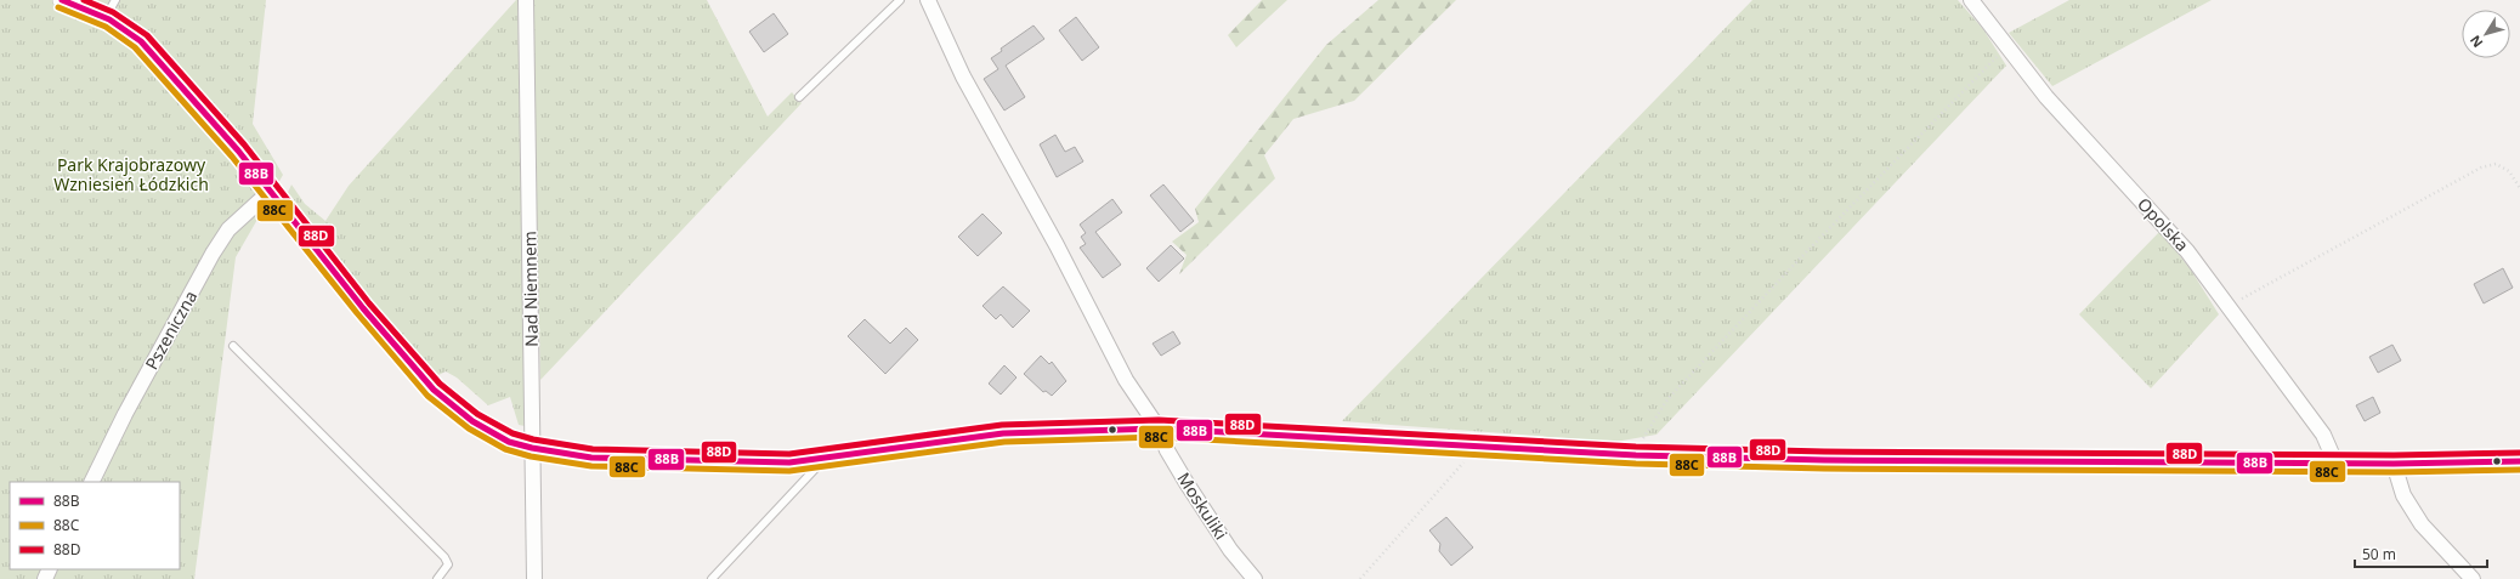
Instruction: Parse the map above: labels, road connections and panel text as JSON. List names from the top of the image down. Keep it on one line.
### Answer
{"streets":{"street":["Opolska","Nad Niemnem","Pszeniczna","Moskuliki"]},"parks":["Park Krajobrazowy Wzniesień Łódzkich"],"lines":["transit line 88B","transit line 88D","transit line 88C"],"legend":["88B","88C","88D"],"scale_bar":"50 m","north":"bottom left"}
